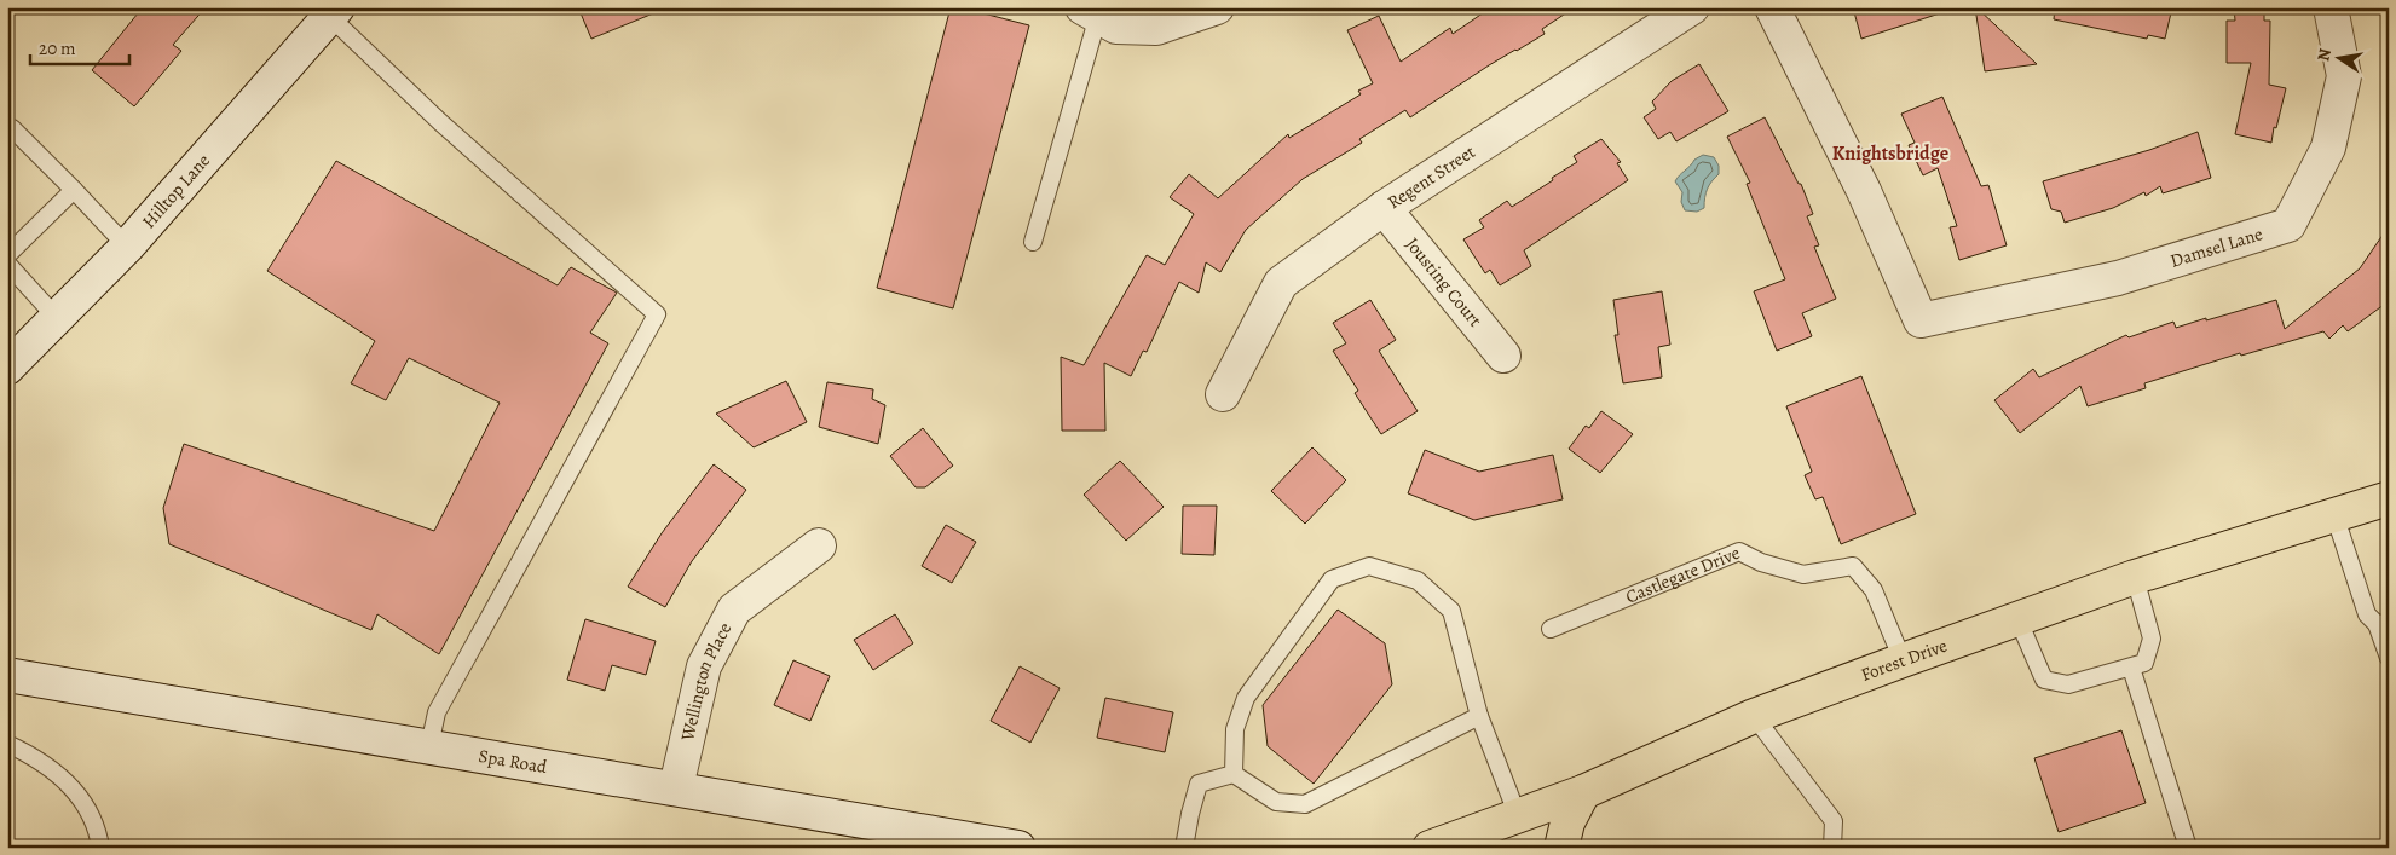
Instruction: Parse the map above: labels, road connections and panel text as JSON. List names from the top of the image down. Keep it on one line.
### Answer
{"streets":{"main road":["Forest Drive"],"street":["Regent Street","Hilltop Lane","Damsel Lane","Jousting Court","Wellington Place","Spa Road"],"lane":["Castlegate Drive"]},"crossings":[["Regent Street","Jousting Court"],["Castlegate Drive","Forest Drive"],["Wellington Place","Spa Road"]],"districts":["Knightsbridge"],"scale_bar":"20 m","north":"left"}
